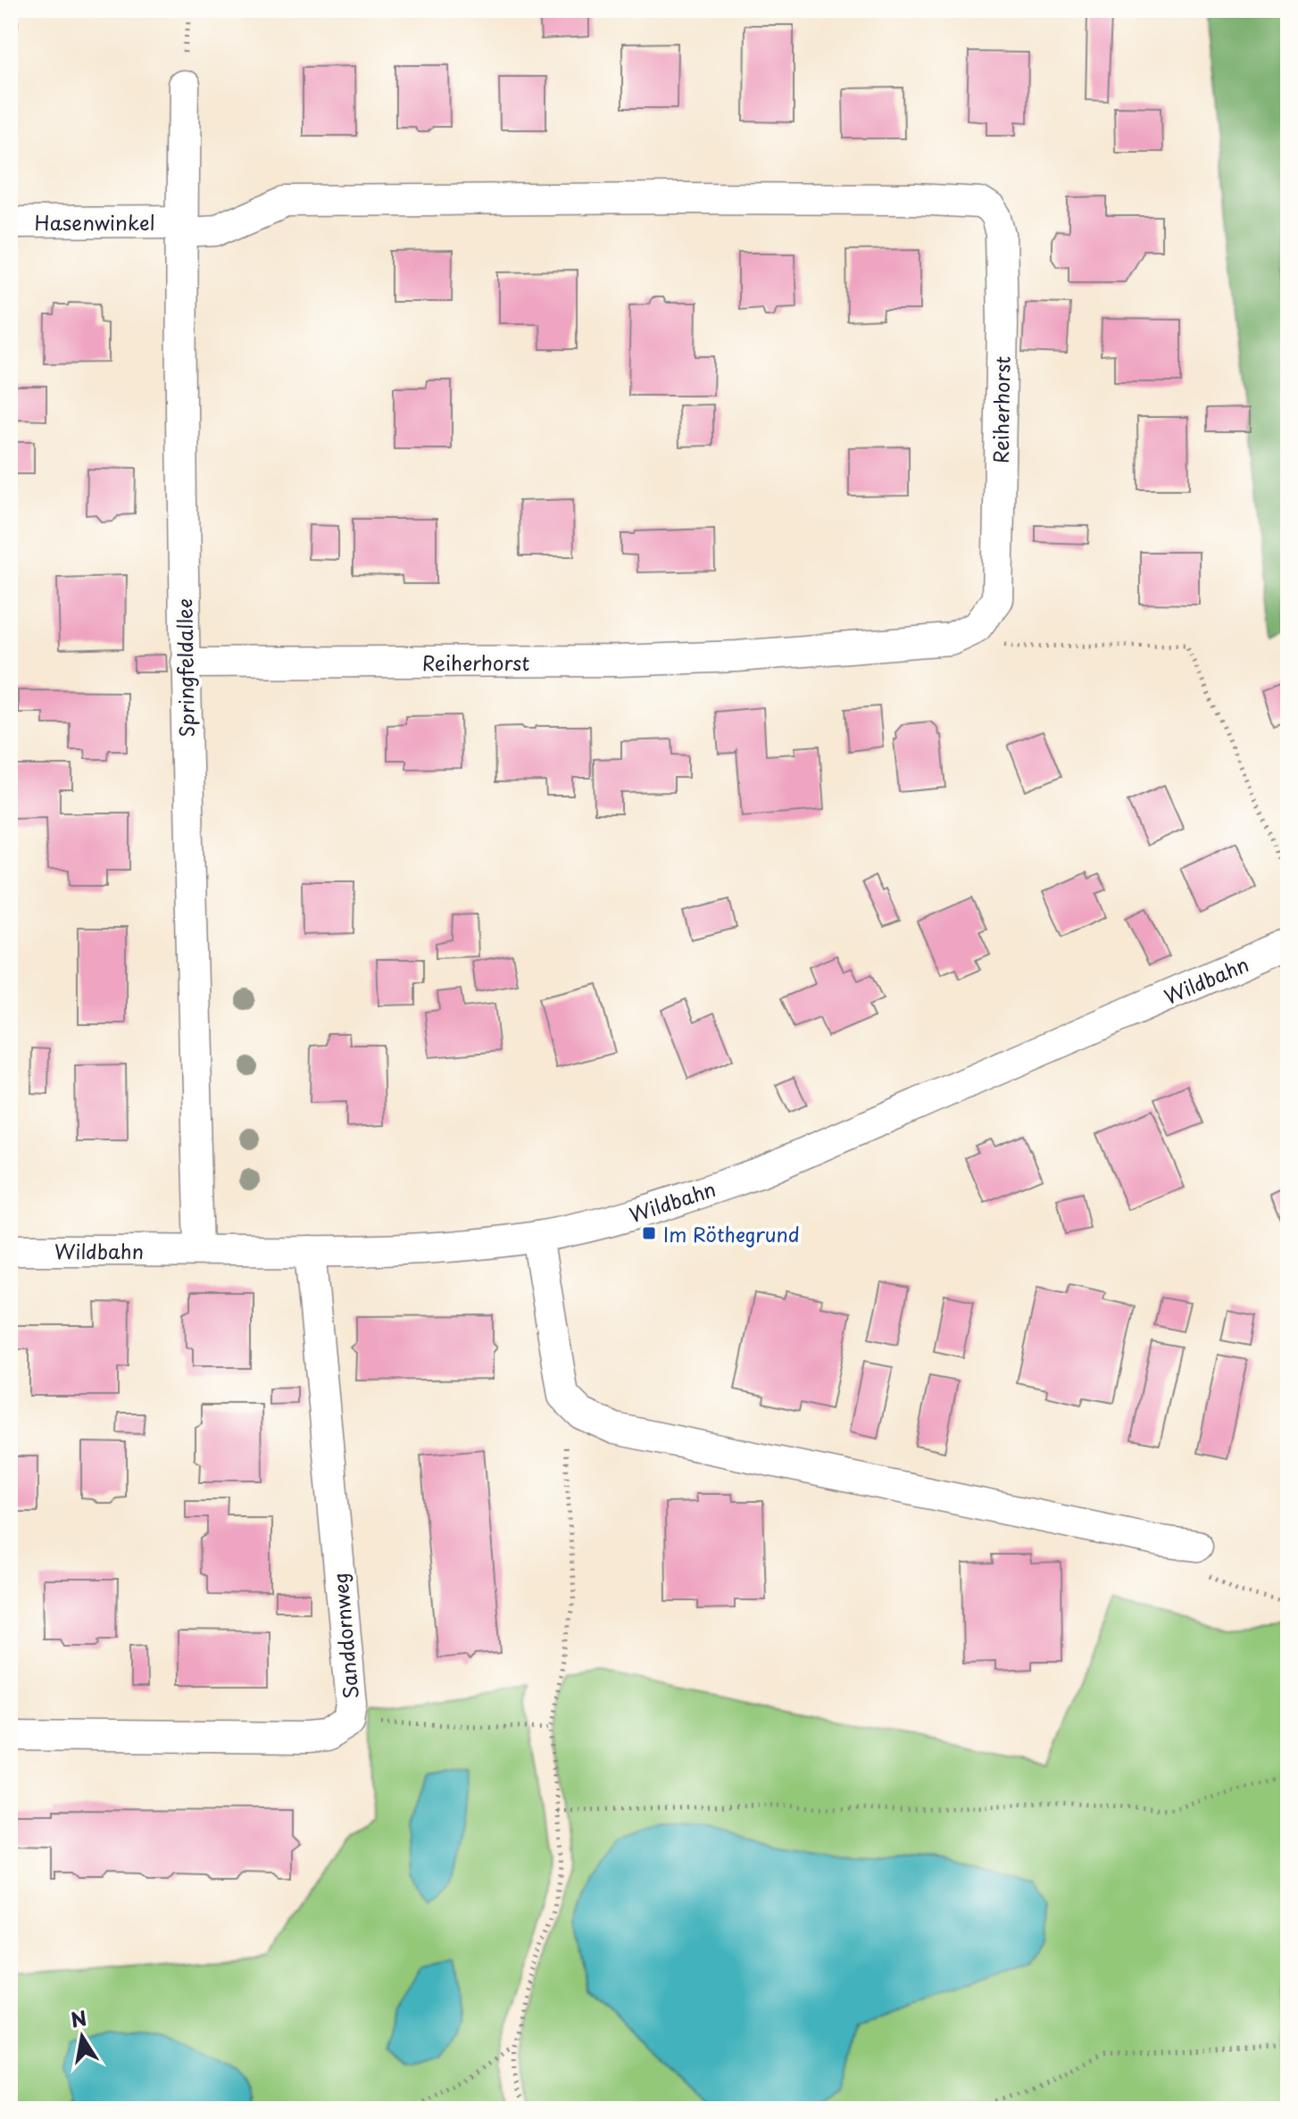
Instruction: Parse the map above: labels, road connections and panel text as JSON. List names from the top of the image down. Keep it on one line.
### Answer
{"streets":{"street":["Hasenwinkel","Reiherhorst","Springfeldallee","Wildbahn","Sanddornweg"]},"crossings":[["Hasenwinkel","Reiherhorst"],["Hasenwinkel","Springfeldallee"],["Reiherhorst","Springfeldallee"],["Springfeldallee","Wildbahn"],["Wildbahn","Sanddornweg"]],"places":{"transit":["Im Röthegrund"]},"north":"top"}
